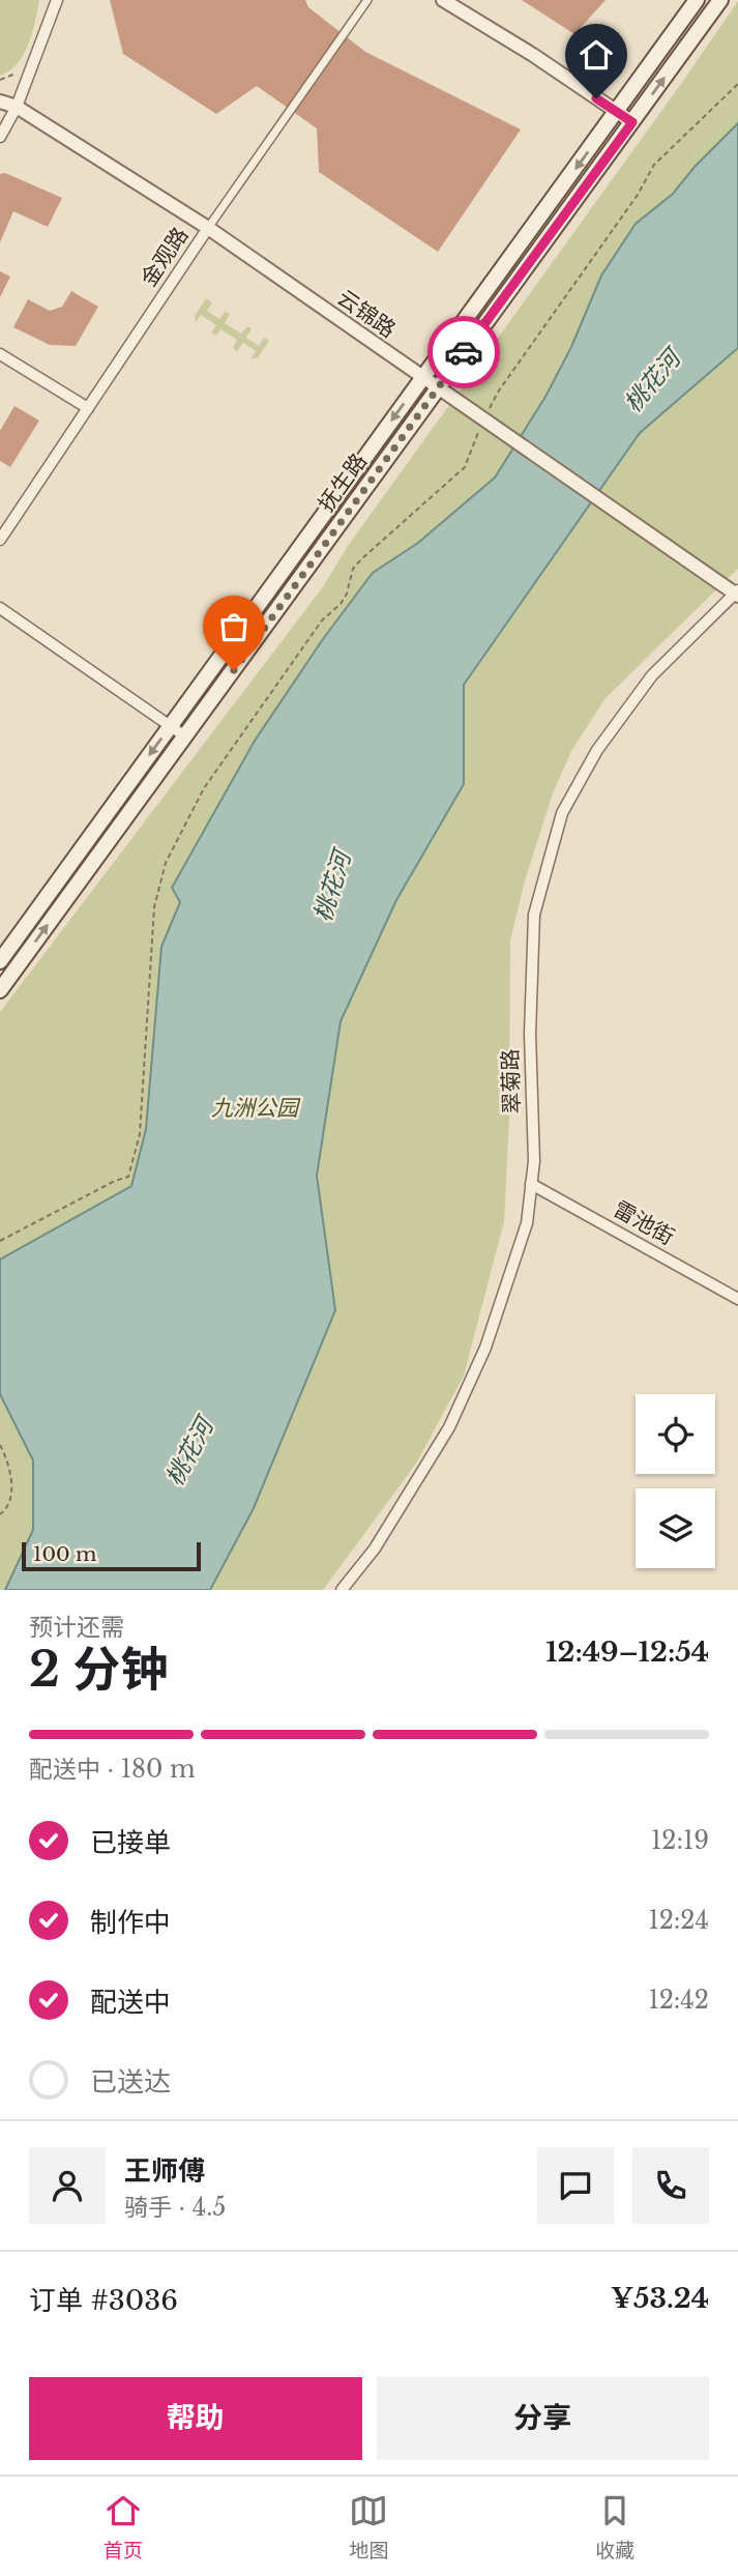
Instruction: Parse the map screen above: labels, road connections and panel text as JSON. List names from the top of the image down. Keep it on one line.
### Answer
{"streets":{"main road":["抚生路"],"street":["金观路","云锦路","翠菊路","雷池街"]},"crossings":[["金观路","云锦路"],["云锦路","抚生路"],["云锦路","翠菊路"],["翠菊路","雷池街"]],"water":["桃花河"],"parks":["九洲公园"],"scale_bar":"100 m","page":{"scale":"100 m","heading":["2 分钟","预计还需","12:49–12:54"],"panel":["王师傅","骑手 · 4.5","订单 #3036","¥53.24"],"bar":"配送中 · 180 m","list":[["已接单","12:19"],["制作中","12:24"],["配送中","12:42"],"已送达"],"buttons":["帮助","分享"],"tabs":["首页","地图","收藏"]}}
